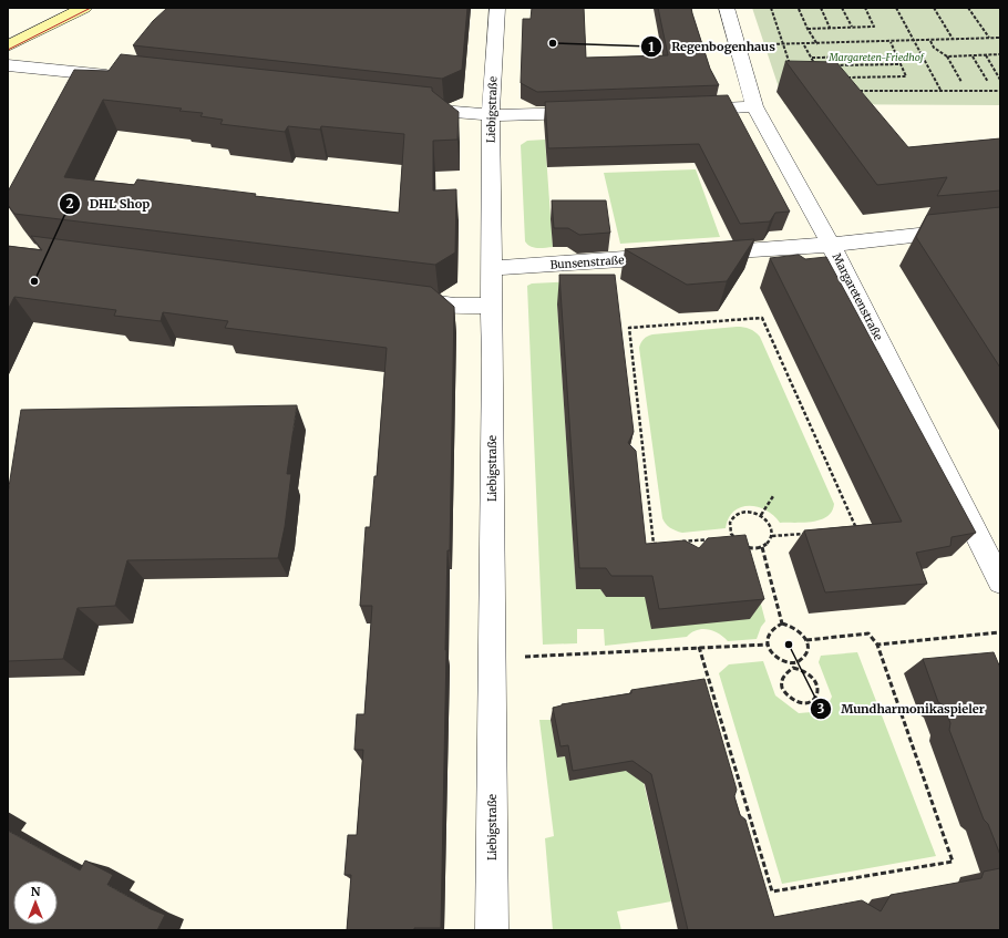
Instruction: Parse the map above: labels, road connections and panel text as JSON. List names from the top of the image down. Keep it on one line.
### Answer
{"streets":{"street":["Liebigstraße","Bunsenstraße","Margaretenstraße"]},"crossings":[["Liebigstraße","Bunsenstraße"]],"parks":["Margareten-Friedhof"],"places":["Regenbogenhaus","DHL Shop","Mundharmonikaspieler"],"north":"top"}
